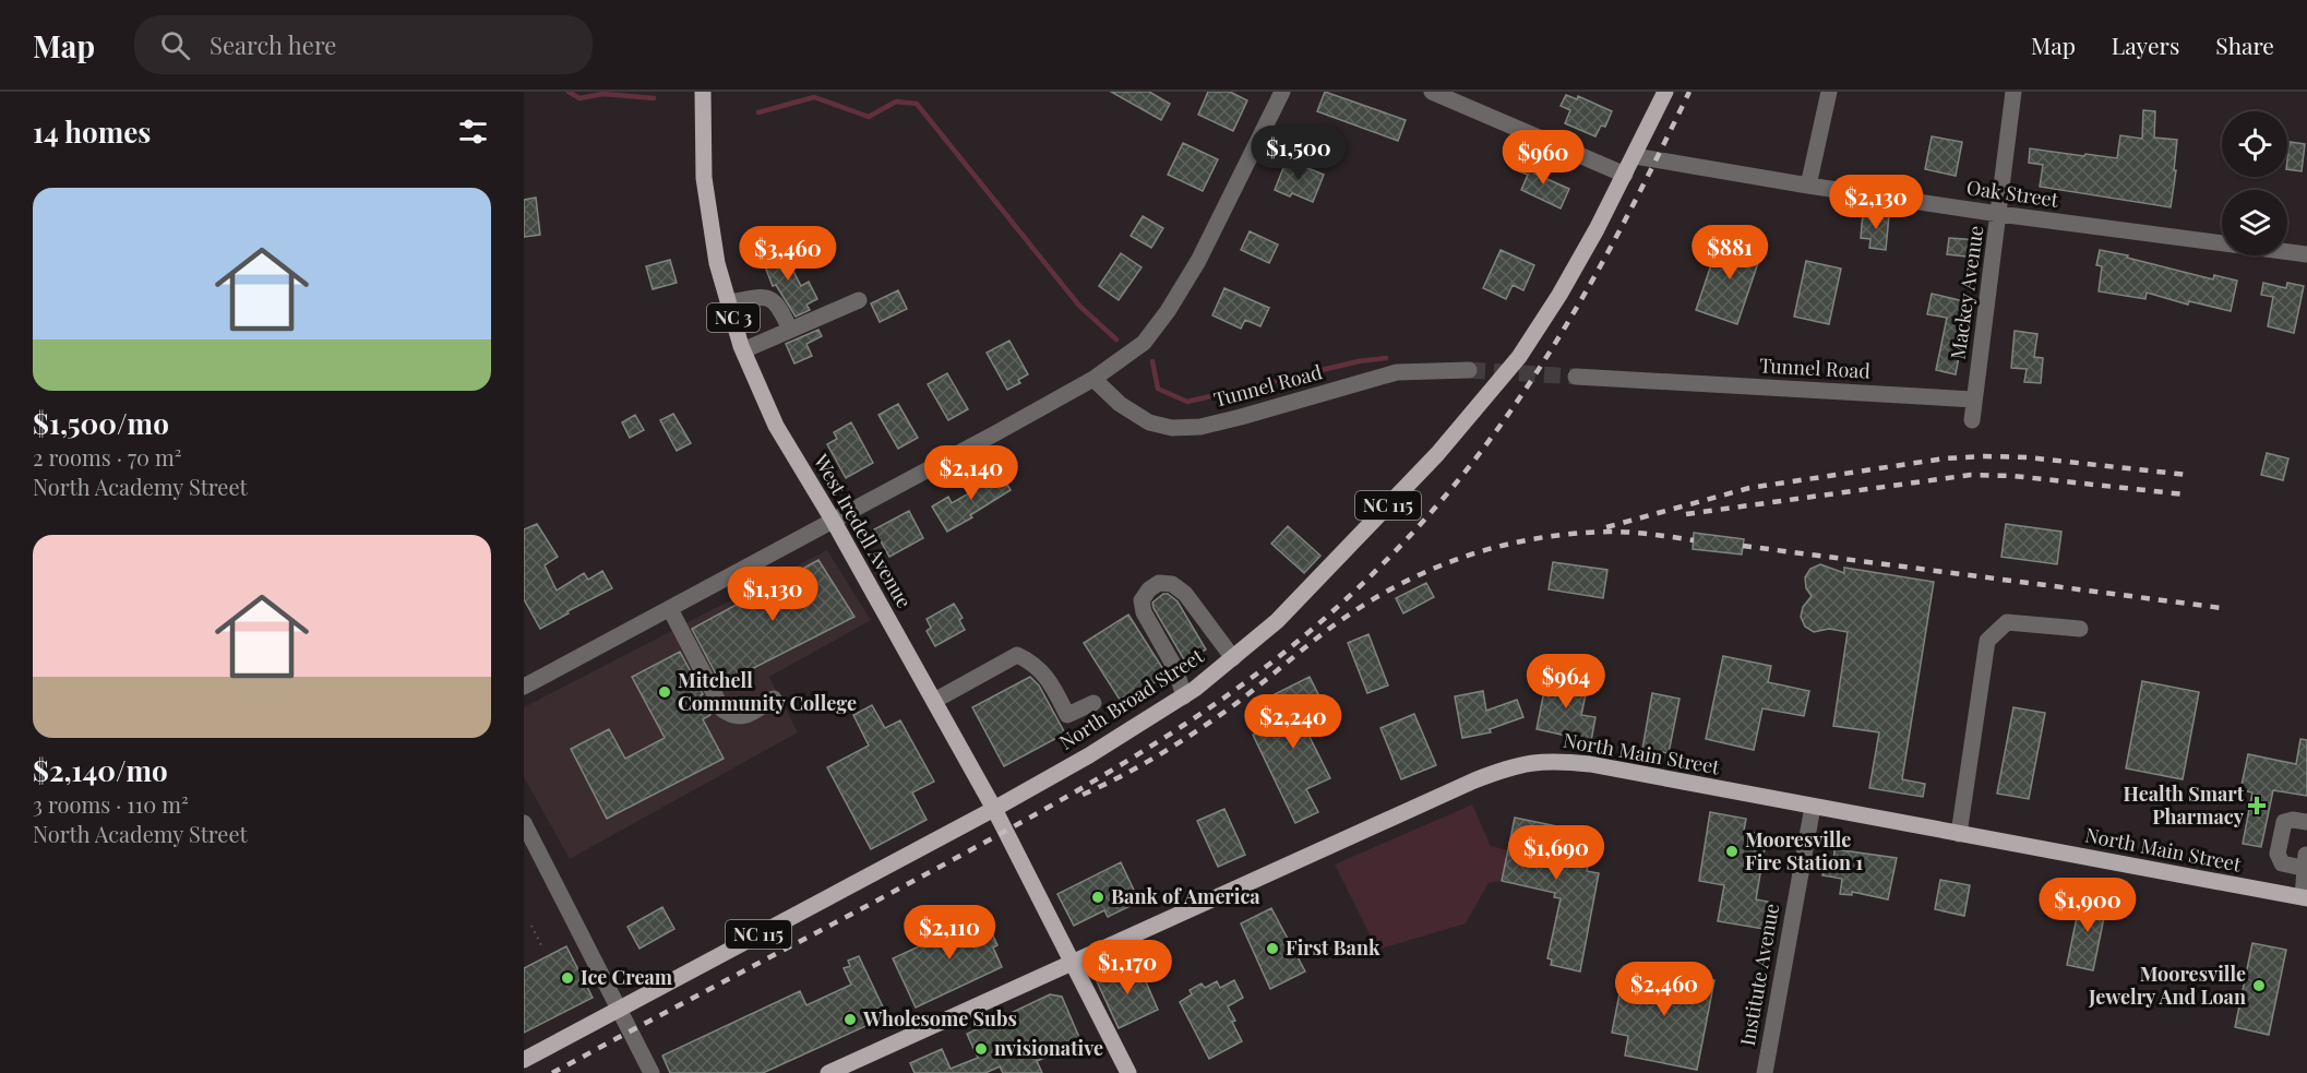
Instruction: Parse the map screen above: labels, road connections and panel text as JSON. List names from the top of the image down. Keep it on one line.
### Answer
{"streets":{"main road":["NC 3","NC 115","West Iredell Avenue","North Broad Street","North Main Street"],"street":["Oak Street","Mackey Avenue","Tunnel Road","Institute Avenue"]},"crossings":[["Oak Street","Mackey Avenue"],["Oak Street","North Broad Street"],["Mackey Avenue","Tunnel Road"],["NC 3","West Iredell Avenue"],["NC 3","North Main Street"],["West Iredell Avenue","North Broad Street"],["West Iredell Avenue","North Main Street"],["North Main Street","Institute Avenue"]],"places":{"other":["Mitchell Community College","Mooresville Fire Station 1","Bank of America","First Bank","Ice Cream","Mooresville Jewelry And Loan","Wholesome Subs","nvisionative"],"health":["Health Smart Pharmacy"]},"page":{"header":"Map","search":"Search here","nav":["Map","Layers","Share"],"heading":"14 homes","price":["$1,500","$960","$2,130","$881","$3,460","$2,140","$1,130","$964","$2,240","$1,690","$1,900","$2,110","$1,170","$2,460"],"list":[{"name":"$1,500/mo","note":"2 rooms · 70 m² · North Academy Street"},{"name":"$2,140/mo","note":"3 rooms · 110 m² · North Academy Street"}]}}
